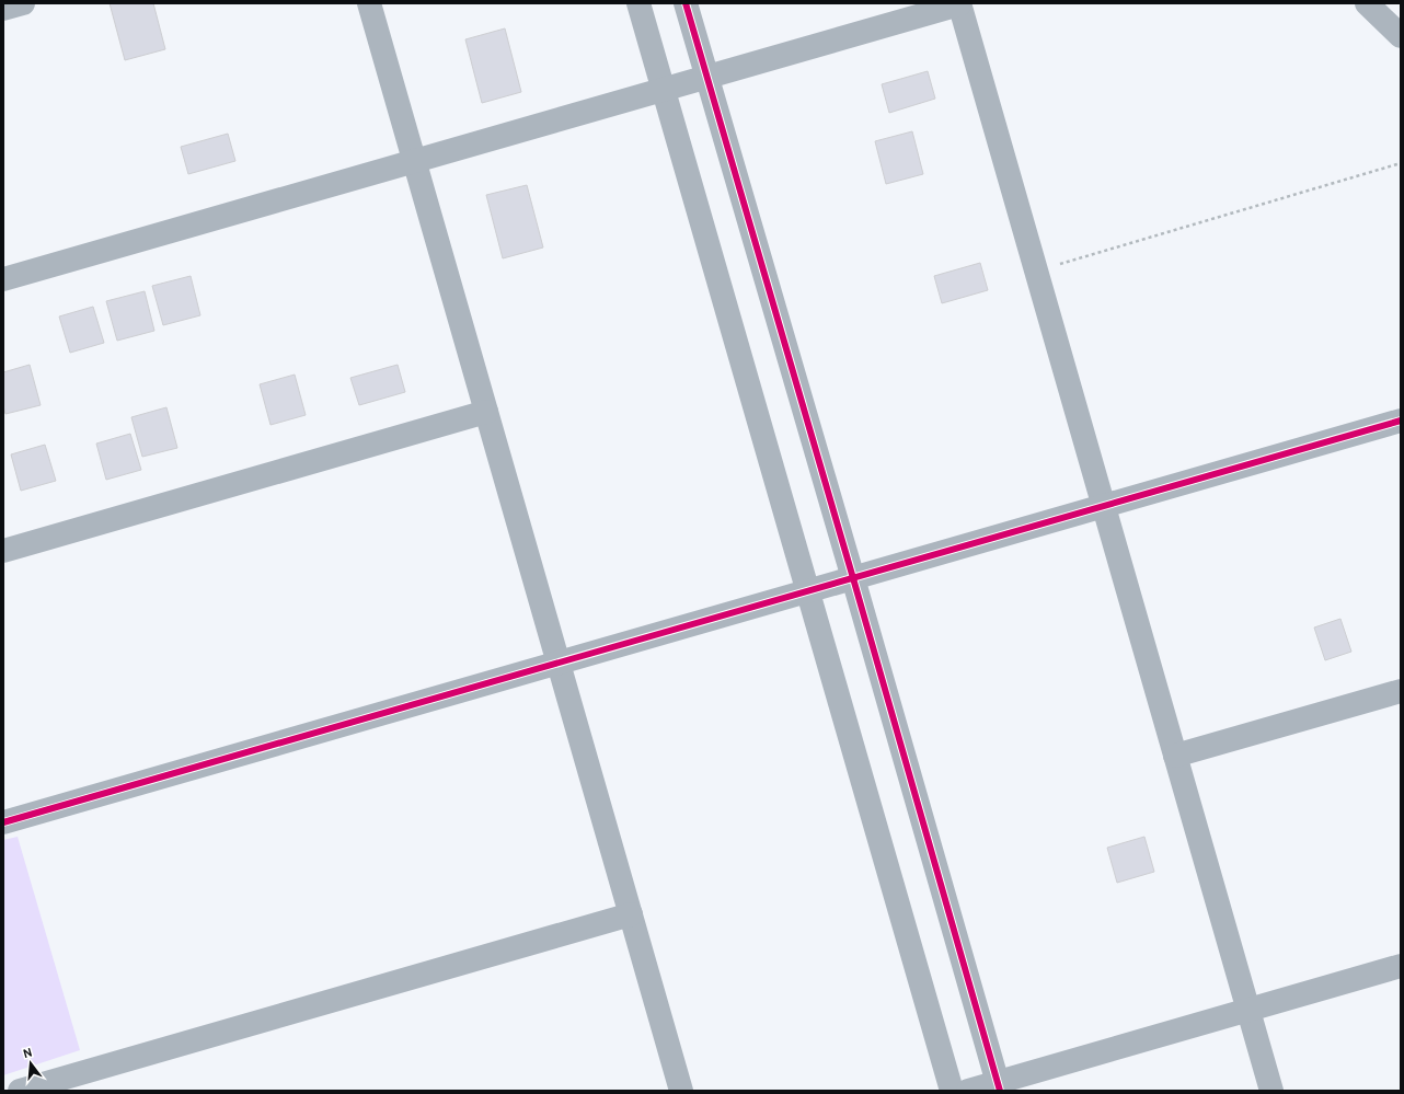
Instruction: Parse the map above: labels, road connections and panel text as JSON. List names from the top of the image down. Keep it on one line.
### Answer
{"north":"top"}
